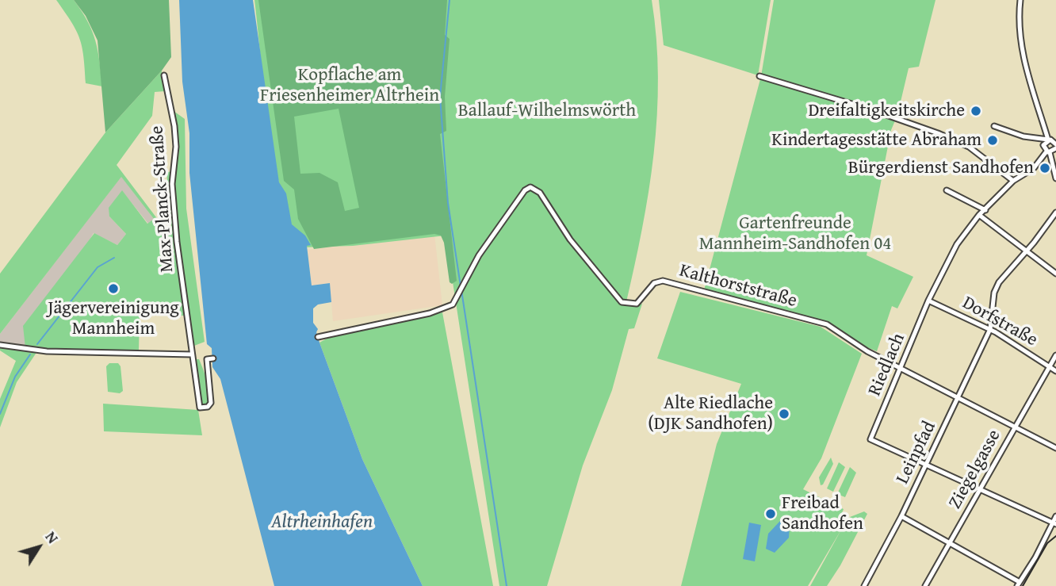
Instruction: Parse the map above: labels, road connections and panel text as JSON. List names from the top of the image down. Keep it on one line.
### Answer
{"streets":{"street":["Max-Planck-Straße","Kalthorststraße","Dorfstraße","Riedlach","Leinpfad","Ziegelgasse"]},"crossings":[["Kalthorststraße","Riedlach"],["Kalthorststraße","Leinpfad"],["Kalthorststraße","Ziegelgasse"],["Dorfstraße","Riedlach"],["Dorfstraße","Leinpfad"],["Dorfstraße","Ziegelgasse"],["Riedlach","Leinpfad"]],"water":["Altrheinhafen"],"parks":["Kopflache am Friesenheimer Altrhein","Ballauf-Wilhelmswörth","Gartenfreunde Mannheim-Sandhofen 04"],"places":["Dreifaltigkeitskirche","Kindertagesstätte Abraham","Bürgerdienst Sandhofen","Jägervereinigung Mannheim","Alte Riedlache (DJK Sandhofen)","Freibad Sandhofen"],"north":"top right"}
